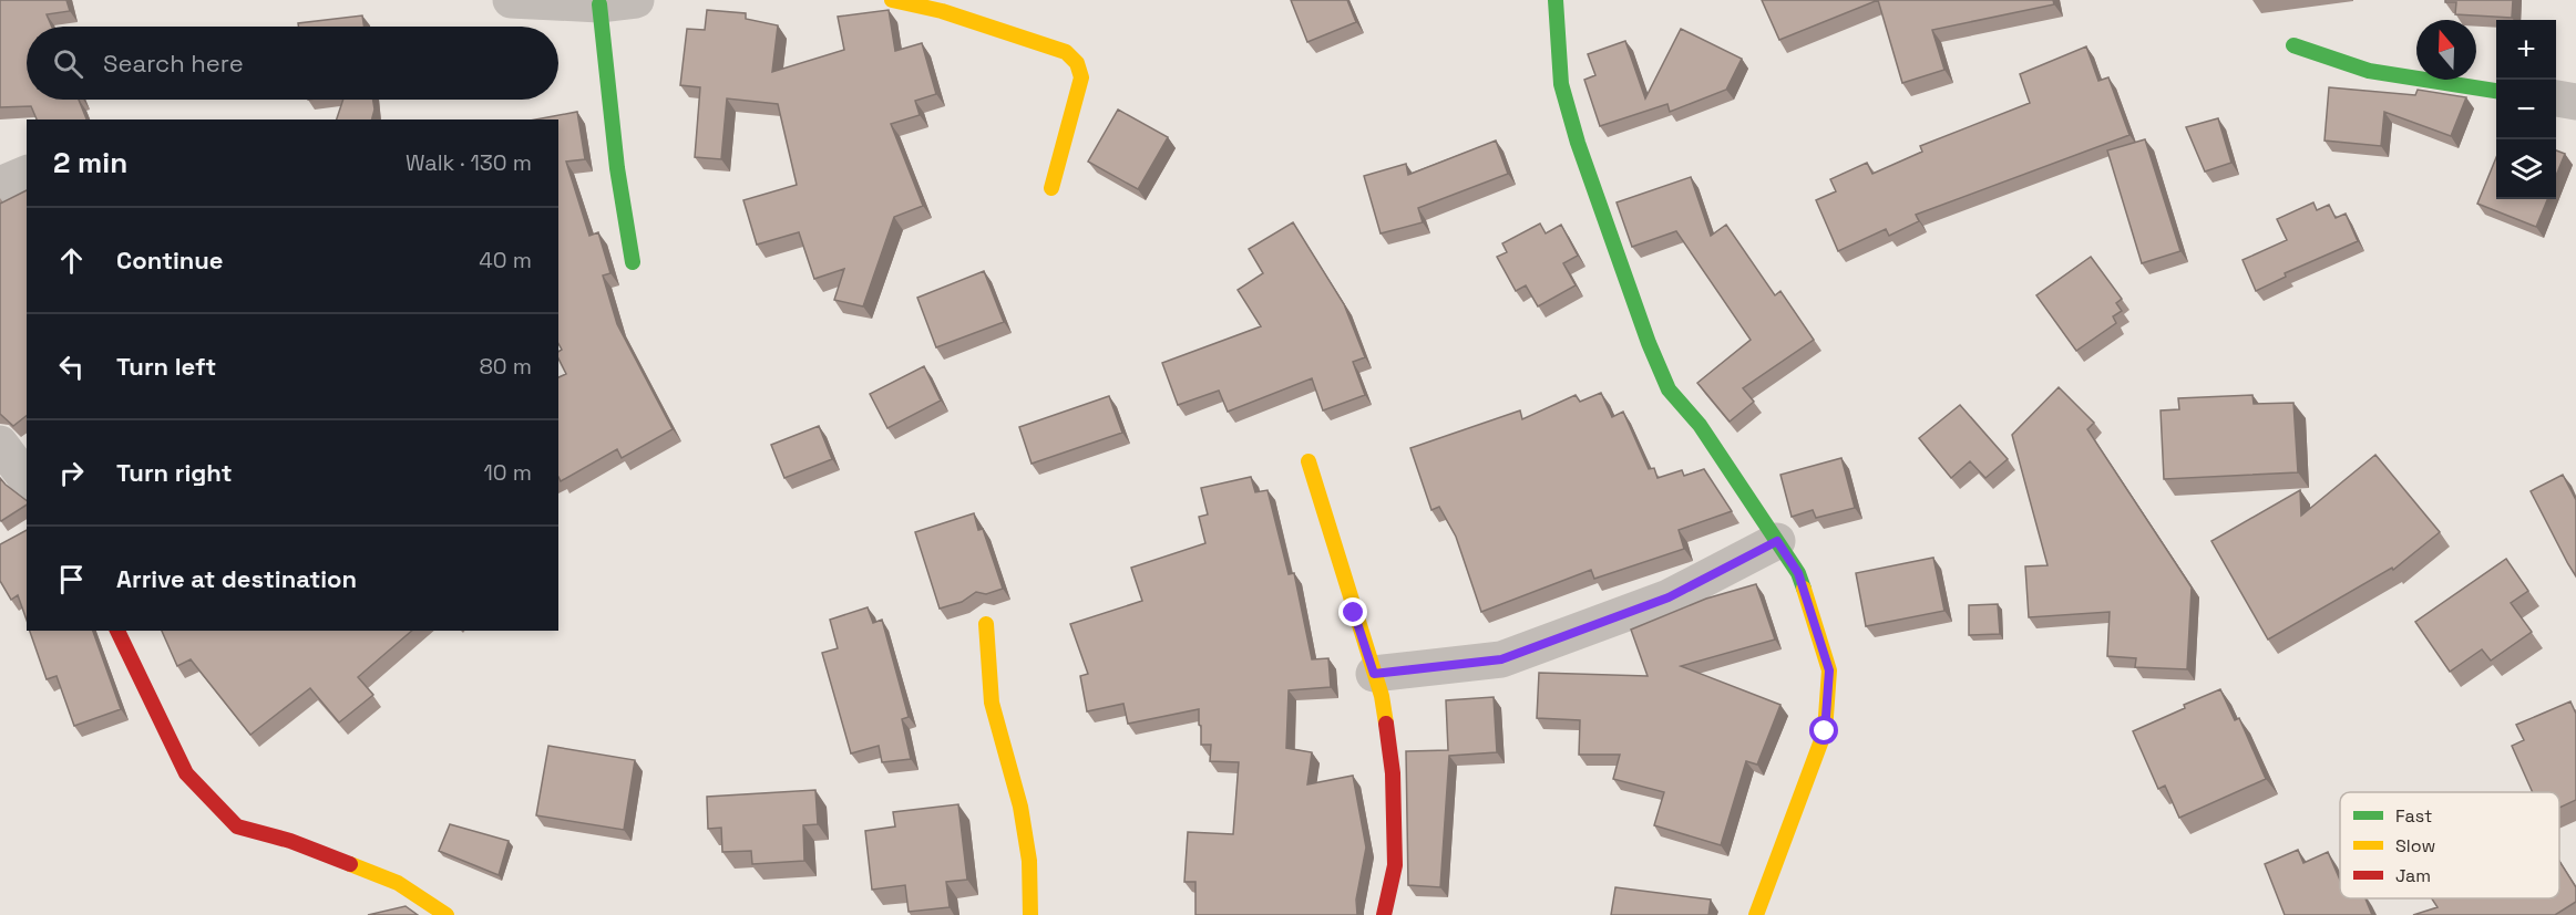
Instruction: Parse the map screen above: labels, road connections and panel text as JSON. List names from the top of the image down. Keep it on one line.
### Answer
{"legend":["Fast","Slow","Jam"],"north":"top","page":{"map_buttons":["+","−"],"search":"Search here","heading":["2 min","Walk · 130 m"],"list":[["Continue","40 m"],["Turn left","80 m"],["Turn right","10 m"],"Arrive at destination"]}}
